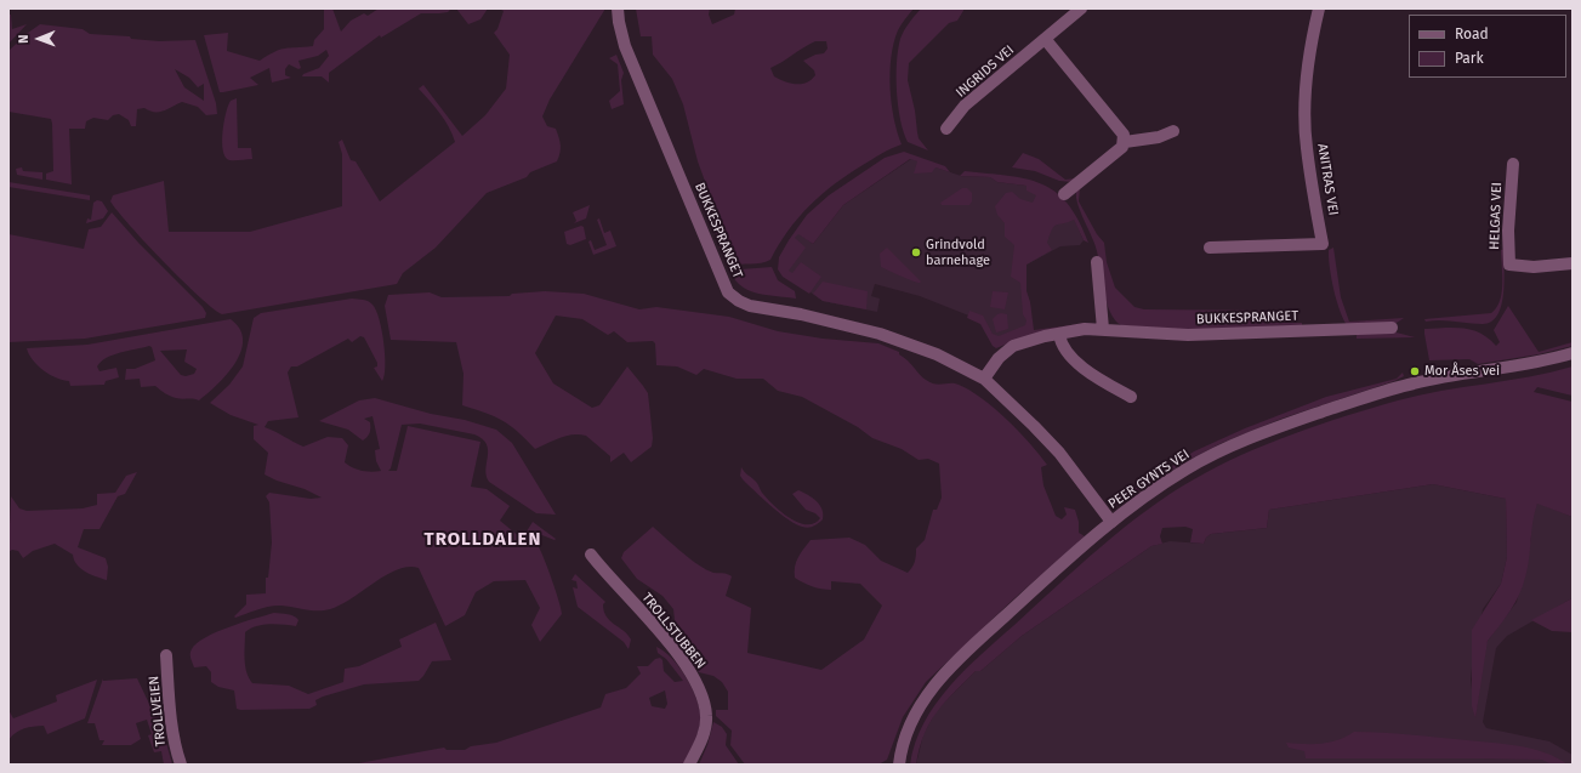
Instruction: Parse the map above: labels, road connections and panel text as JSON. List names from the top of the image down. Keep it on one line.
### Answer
{"streets":{"street":["INGRIDS VEI","ANITRAS VEI","HELGAS VEI","BUKKESPRANGET","PEER GYNTS VEI","TROLLSTUBBEN","TROLLVEIEN"]},"crossings":[["BUKKESPRANGET","PEER GYNTS VEI"]],"districts":["TROLLDALEN"],"places":["Grindvold barnehage","Mor Åses vei"],"legend":["Road","Park"],"north":"left"}
